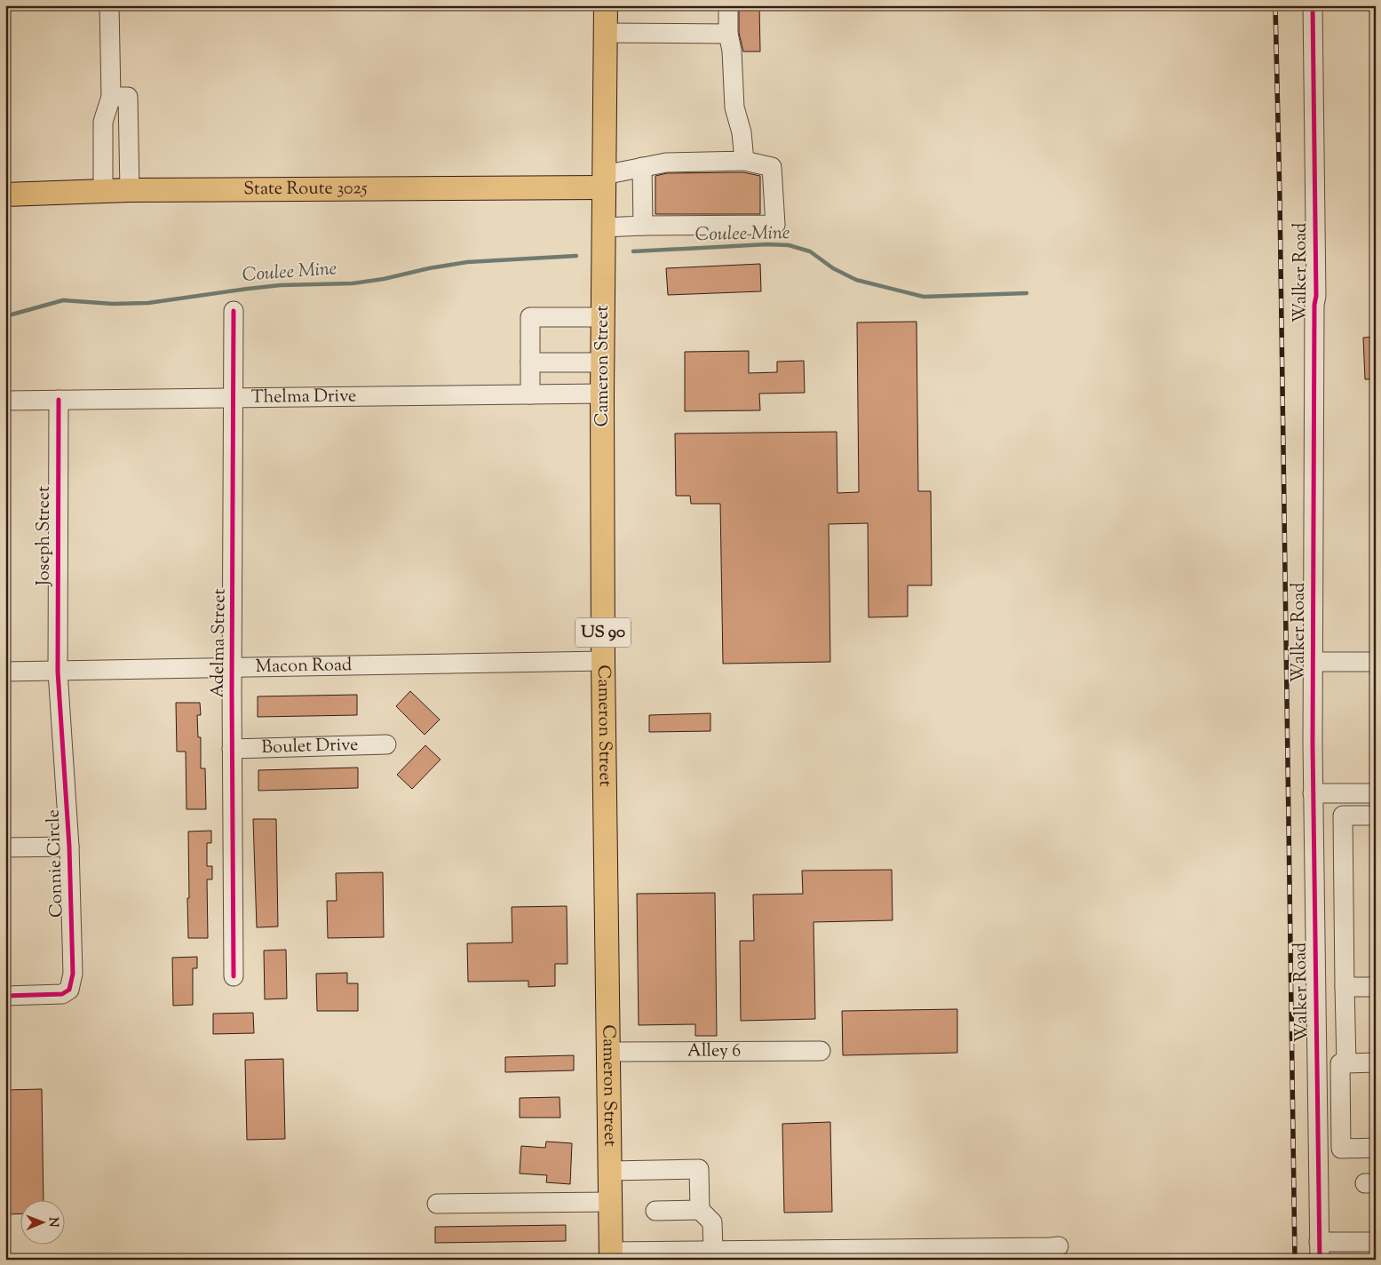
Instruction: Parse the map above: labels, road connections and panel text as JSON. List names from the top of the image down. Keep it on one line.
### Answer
{"streets":{"main road":["State Route 3025","Cameron Street","US 90"],"street":["Walker Road","Thelma Drive","Joseph Street","Adelma Street","Macon Road","Boulet Drive","Connie Circle","Alley 6"]},"crossings":[["State Route 3025","Cameron Street"],["Cameron Street","Thelma Drive"],["Cameron Street","Macon Road"],["Cameron Street","Alley 6"],["Thelma Drive","Joseph Street"],["Thelma Drive","Adelma Street"],["Joseph Street","Macon Road"],["Joseph Street","Connie Circle"],["Adelma Street","Macon Road"],["Adelma Street","Boulet Drive"],["Macon Road","Connie Circle"]],"water":["Coulee Mine"],"north":"right"}
